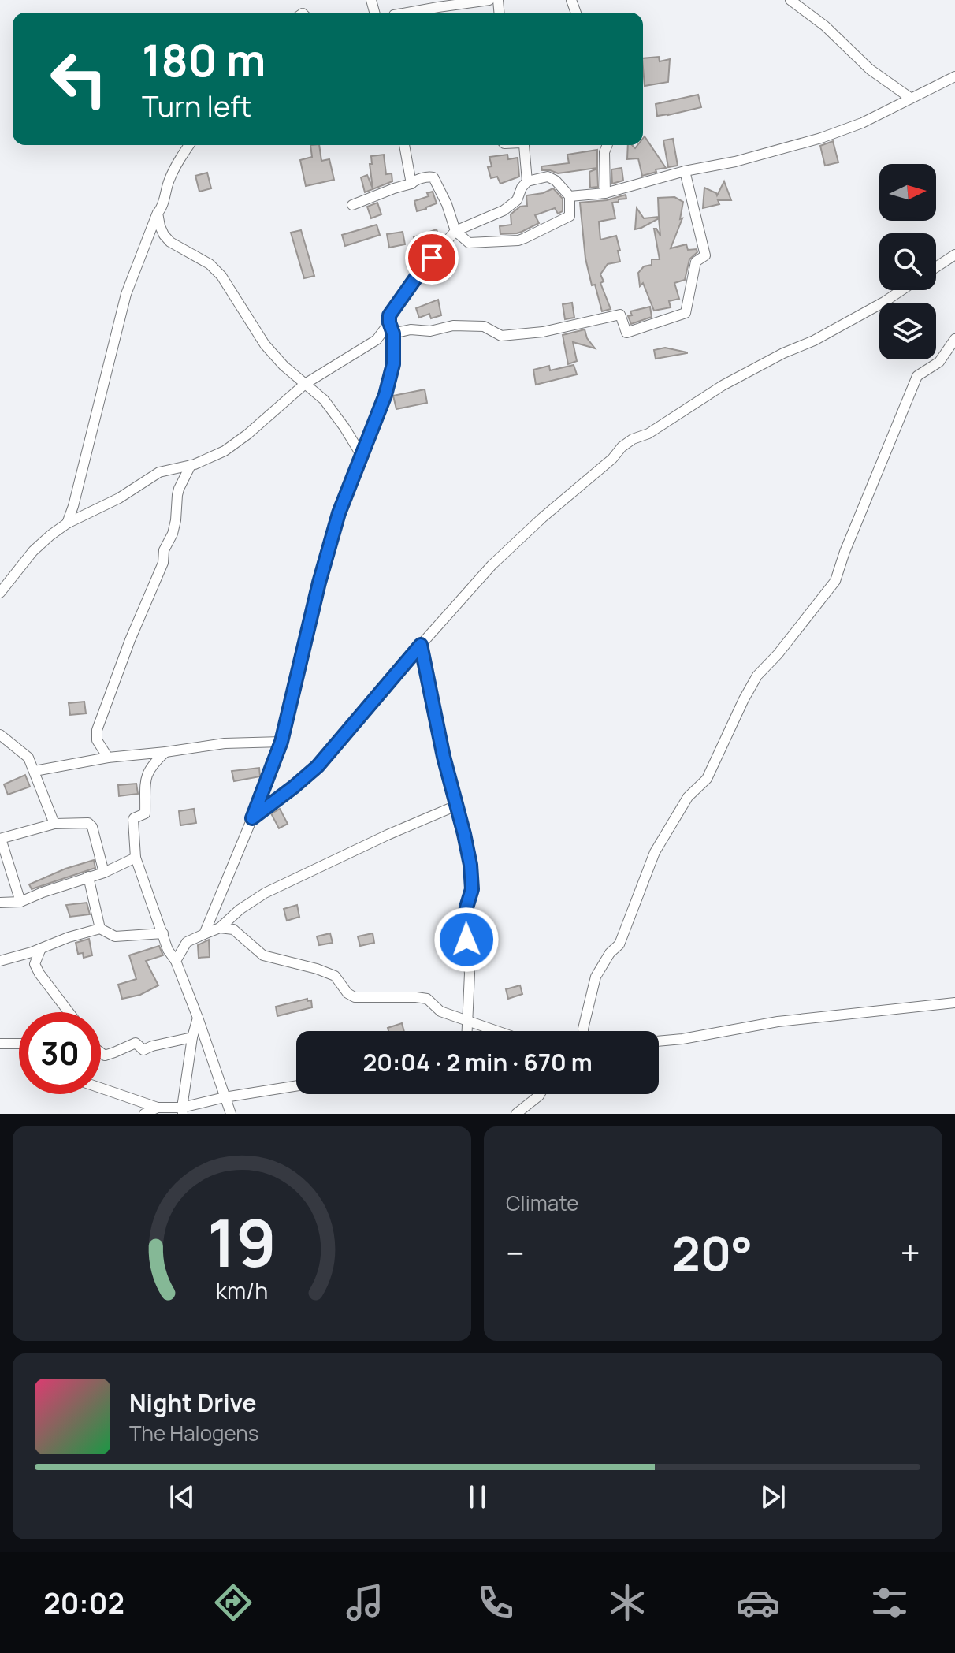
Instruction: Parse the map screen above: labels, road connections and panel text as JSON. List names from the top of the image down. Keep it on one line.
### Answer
{"north":"right","page":{"turn":["180 m","Turn left"],"limit":"30","trip":"20:04 · 2 min · 670 m","tile":"Climate","heat":["−","20°","+"],"song":["Night Drive","The Halogens"],"tabs":"20:02","gauge":["19","km/h"]}}
